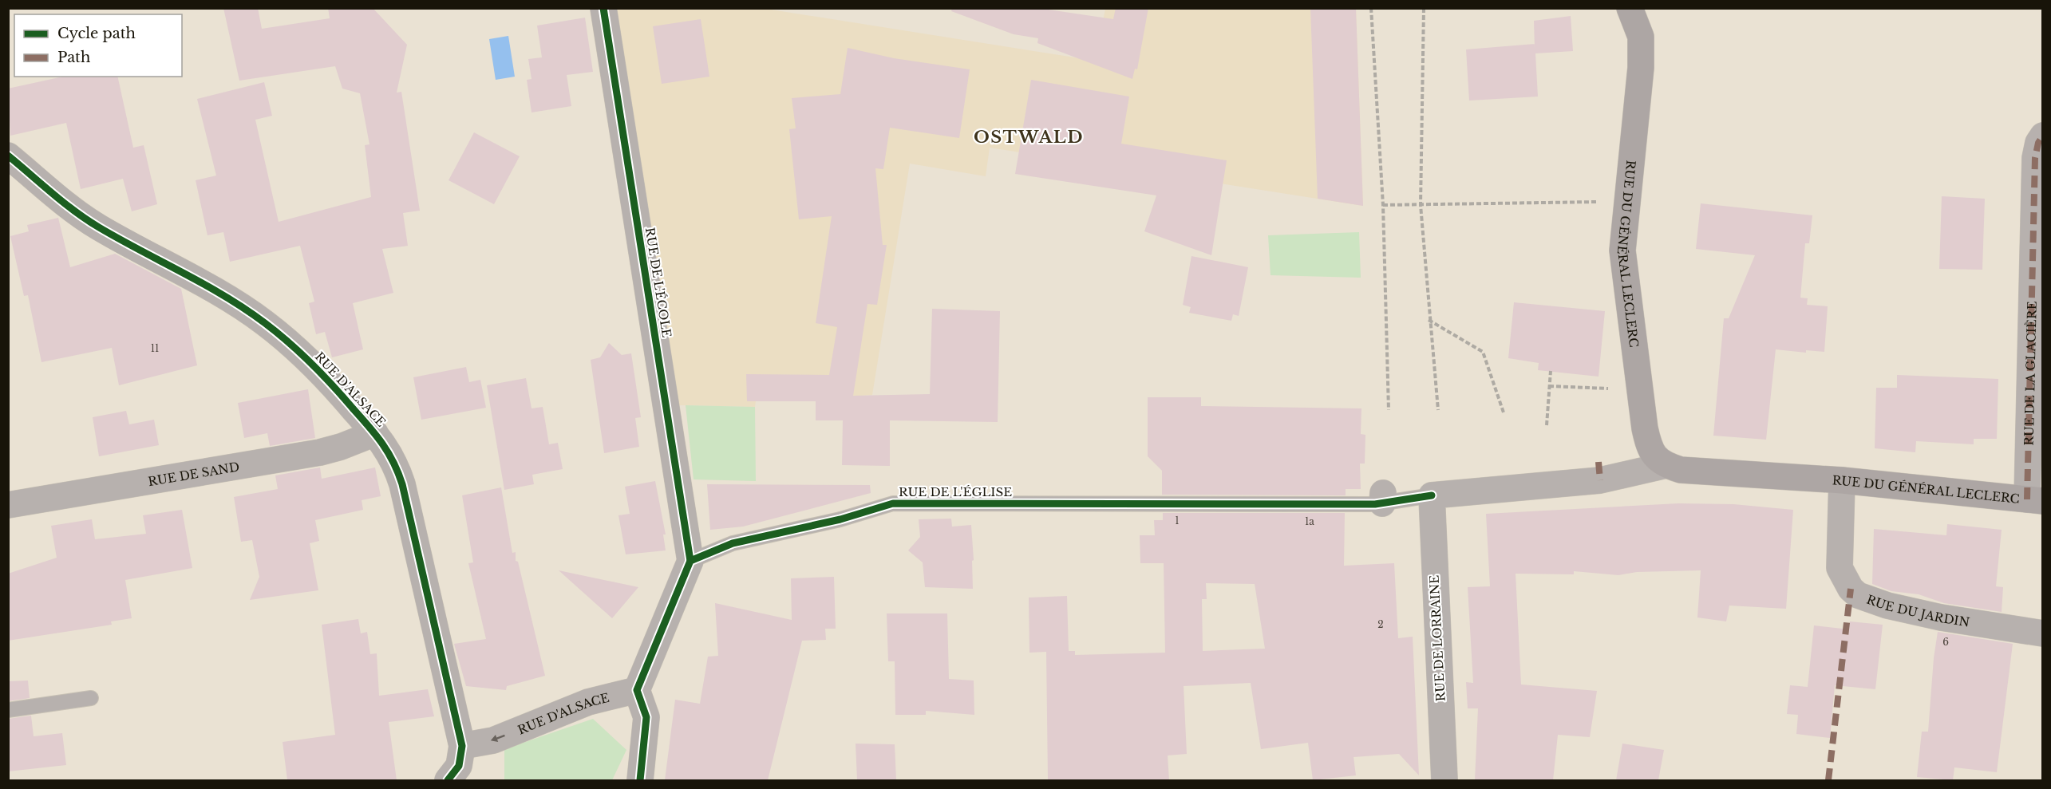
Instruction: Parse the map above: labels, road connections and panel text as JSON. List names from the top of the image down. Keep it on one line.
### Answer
{"streets":{"main road":["RUE DU GÉNÉRAL LECLERC"],"street":["RUE DE L'ÉCOLE","RUE DE LA GLACIÈRE","RUE D'ALSACE","RUE DE SAND","RUE DU JARDIN","RUE DE LORRAINE"],"lane":["RUE DE L'ÉGLISE"]},"crossings":[["RUE DU GÉNÉRAL LECLERC","RUE DE LA GLACIÈRE"],["RUE DU GÉNÉRAL LECLERC","RUE DE L'ÉGLISE"],["RUE DU GÉNÉRAL LECLERC","RUE DU JARDIN"],["RUE DU GÉNÉRAL LECLERC","RUE DE LORRAINE"],["RUE DE L'ÉCOLE","RUE DE L'ÉGLISE"],["RUE D'ALSACE","RUE DE SAND"],["RUE DE L'ÉGLISE","RUE DE LORRAINE"]],"districts":["OSTWALD"],"house_numbers":["11","1","1a","2","6"],"legend":["Cycle path","Path"]}
